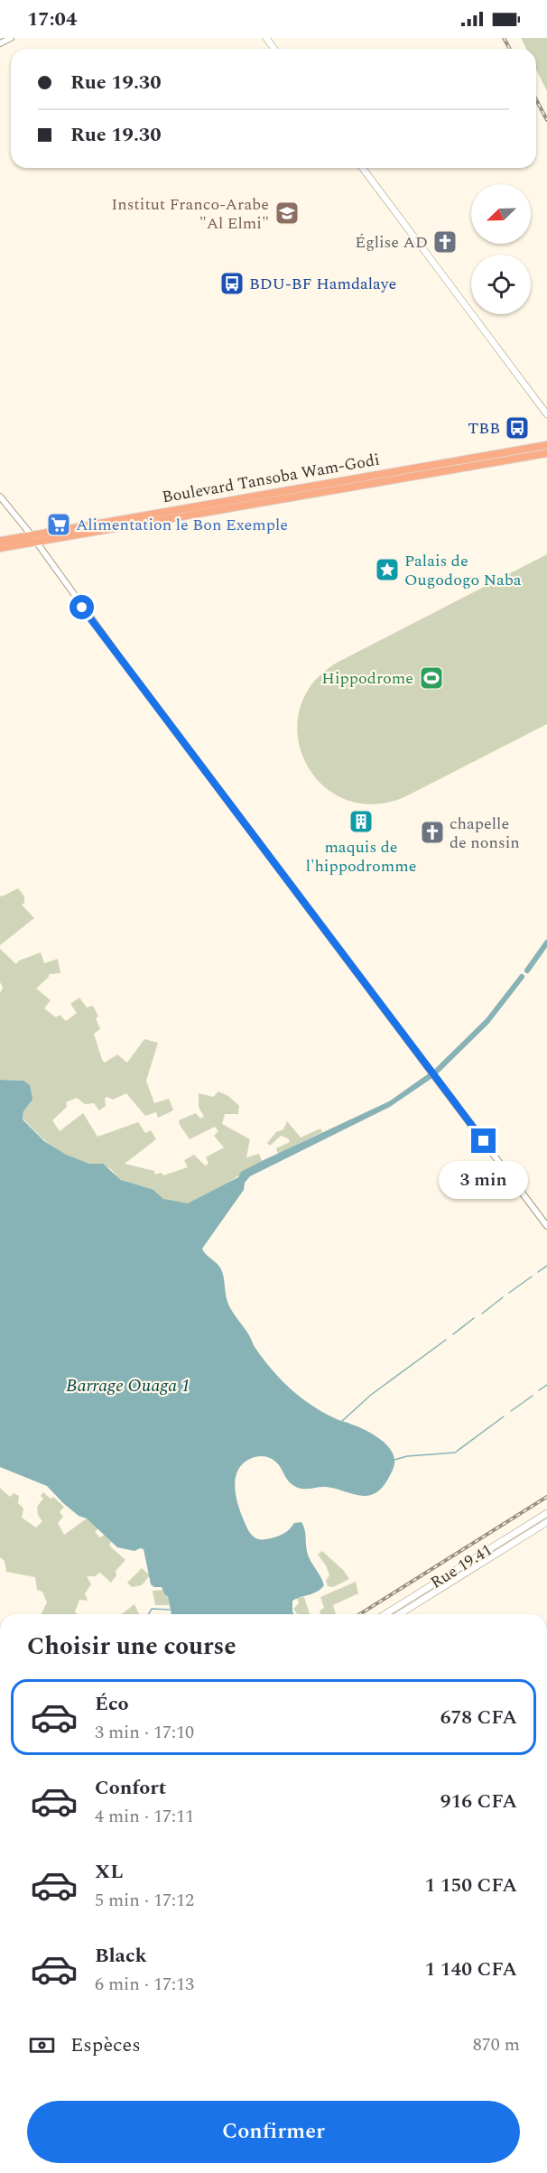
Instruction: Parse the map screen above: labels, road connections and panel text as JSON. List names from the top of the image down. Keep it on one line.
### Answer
{"streets":{"main road":["Boulevard Tansoba Wam-Godi","Rue 19.41"]},"water":["Barrage Ouaga 1"],"places":{"school or university":["Institut Franco-Arabe \"Al Elmi\""],"church":["Église AD","chapelle de nonsin"],"bus stop":["BDU-BF Hamdalaye","TBB"],"supermarket":["Alimentation le Bon Exemple"],"place":["Palais de Ougodogo Naba"],"sports":["Hippodrome"],"building":["maquis de l'hippodromme"]},"north":"bottom left","page":{"status":"17:04","banner":["Rue 19.30","Rue 19.30"],"bubble":"3 min","heading":"Choisir une course","list":[{"name":"Éco","note":"3 min · 17:10","value":"678 CFA"},{"name":"Confort","note":"4 min · 17:11","value":"916 CFA"},{"name":"XL","note":"5 min · 17:12","value":"1 150 CFA"},{"name":"Black","note":"6 min · 17:13","value":"1 140 CFA"}],"pay":["Espèces","870 m"],"buttons":"Confirmer"}}
